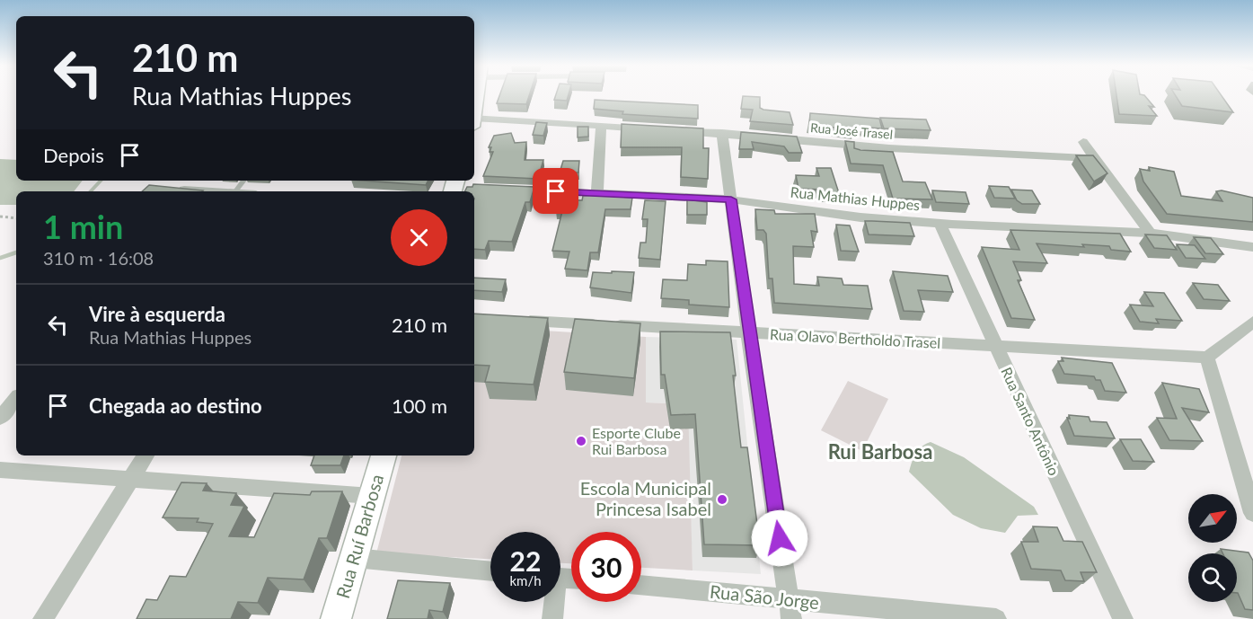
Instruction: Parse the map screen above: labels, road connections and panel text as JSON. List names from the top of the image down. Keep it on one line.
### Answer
{"streets":{"main road":["Rua Ruí Barbosa"],"street":["Rua José Trasel","Rua Mathias Huppes","Rua Olavo Bertholdo Trasel","Rua Santo Antônio","Rua São Jorge"]},"crossings":[["Rua Mathias Huppes","Rua Santo Antônio"],["Rua Olavo Bertholdo Trasel","Rua Santo Antônio"]],"districts":["Rui Barbosa"],"places":["Esporte Clube Rui Barbosa","Escola Municipal Princesa Isabel"],"north":"top right","page":{"turn":["210 m","Rua Mathias Huppes"],"then":"Depois","heading":["1 min","310 m · 16:08"],"list":[{"name":"Vire à esquerda","note":"Rua Mathias Huppes","value":"210 m"},{"name":"Chegada ao destino","value":"100 m"}],"speed":"22 km/h","limit":"30"}}
